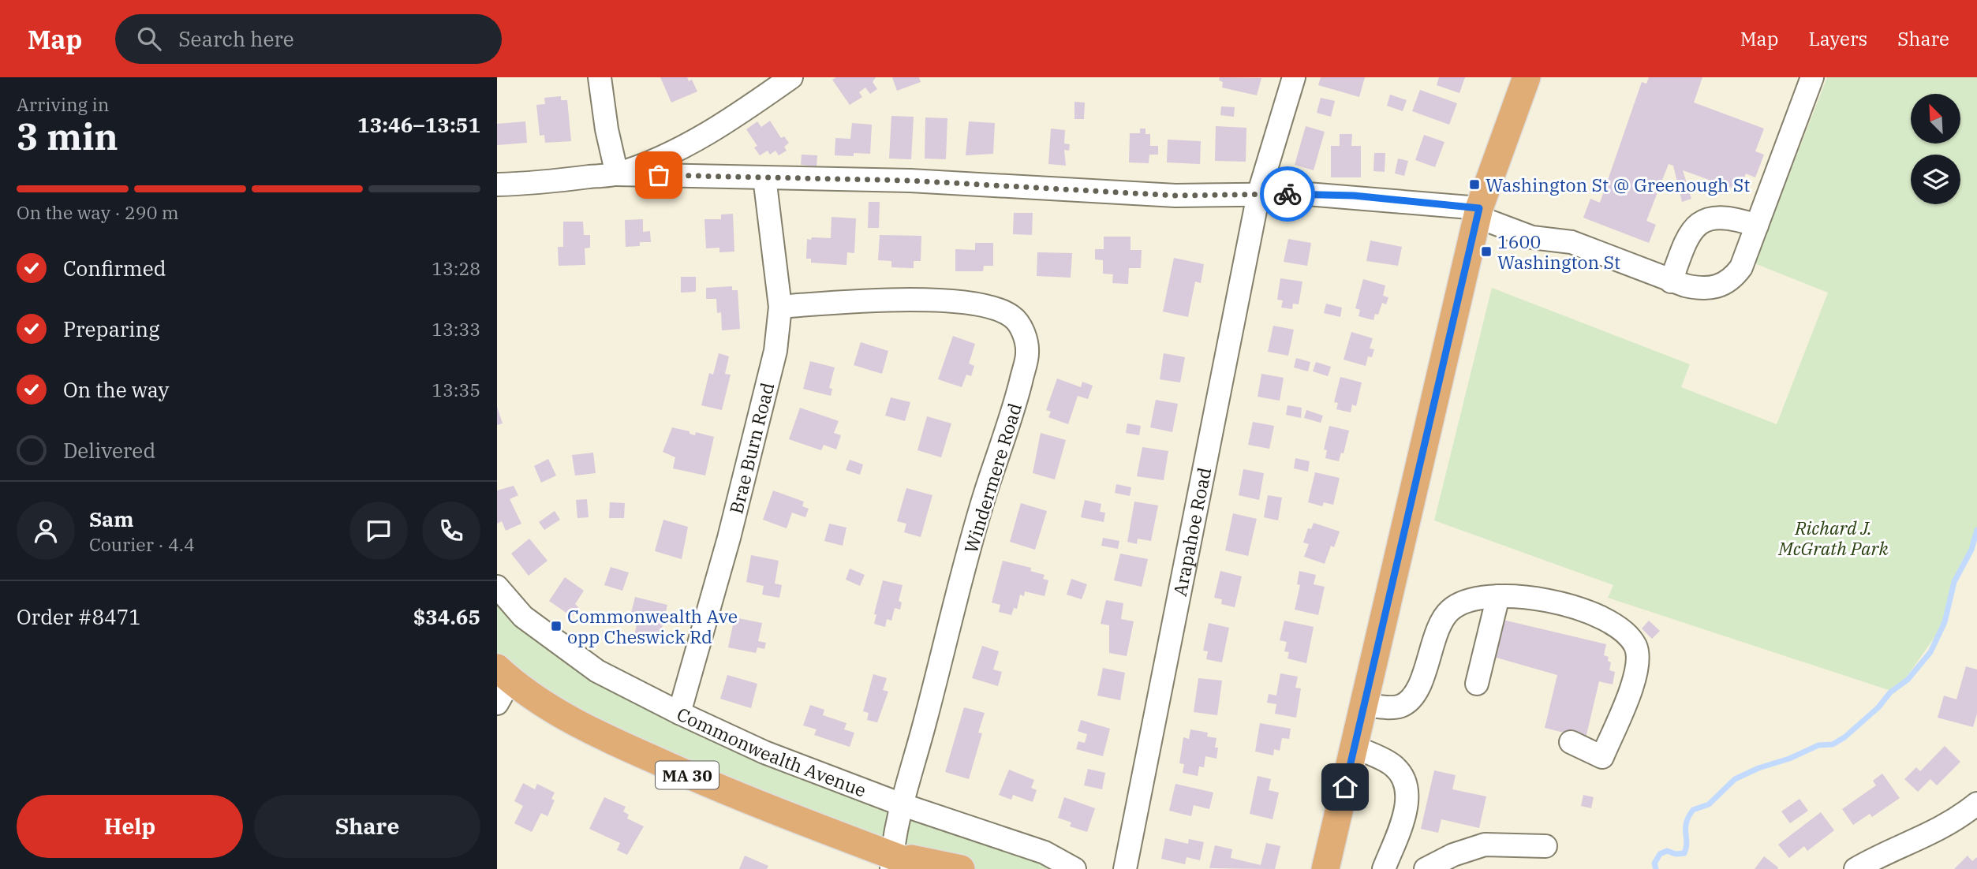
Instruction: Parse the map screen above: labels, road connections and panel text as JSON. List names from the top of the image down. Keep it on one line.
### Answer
{"streets":{"main road":["MA 30"],"street":["Brae Burn Road","Windermere Road","Arapahoe Road","Commonwealth Avenue"]},"crossings":[["Brae Burn Road","Windermere Road"],["Brae Burn Road","Commonwealth Avenue"],["Windermere Road","Commonwealth Avenue"],["Windermere Road","MA 30"]],"parks":["Richard J. McGrath Park"],"places":{"transit":["Washington St @ Greenough St","1600 Washington St","Commonwealth Ave opp Cheswick Rd"]},"north":"top left","page":{"header":"Map","search":"Search here","nav":["Map","Layers","Share"],"heading":["3 min","Arriving in","13:46–13:51"],"panel":["Sam","Courier · 4.4","Order #8471","$34.65"],"bar":"On the way · 290 m","list":[["Confirmed","13:28"],["Preparing","13:33"],["On the way","13:35"],"Delivered"],"buttons":["Help","Share"]}}
